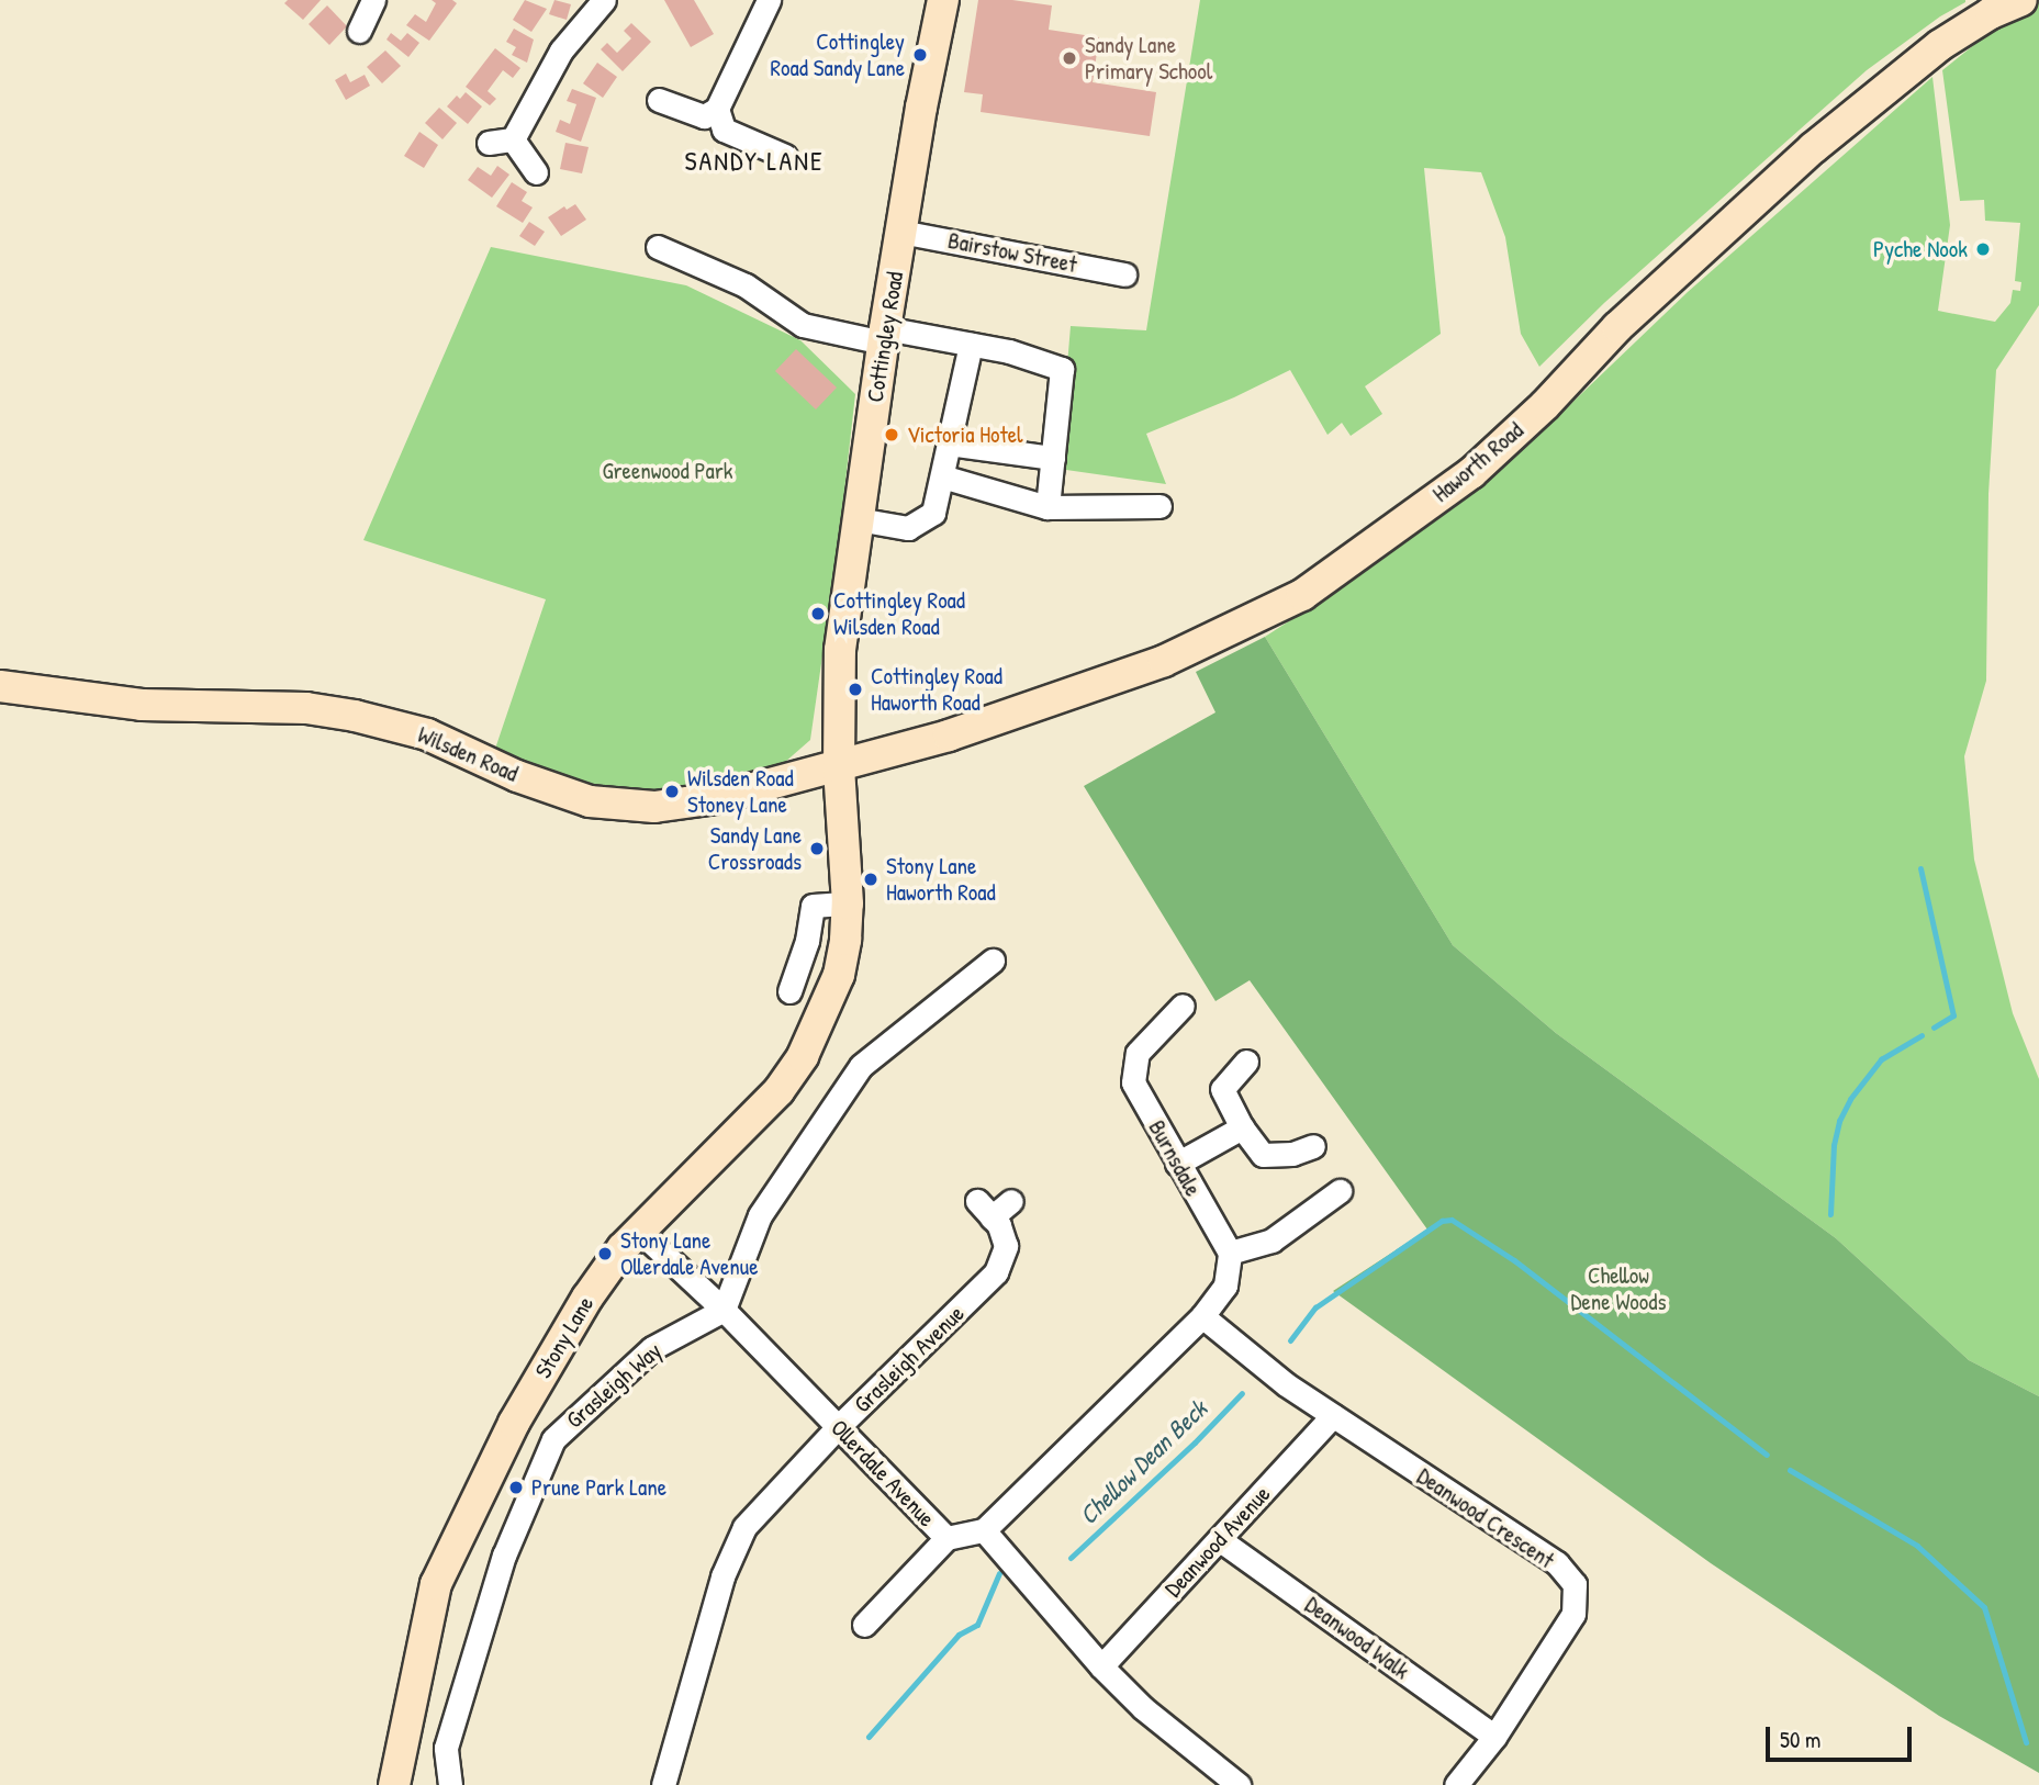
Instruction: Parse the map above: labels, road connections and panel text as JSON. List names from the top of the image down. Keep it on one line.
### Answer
{"streets":{"main road":["Cottingley Road","Haworth Road","Wilsden Road","Stony Lane"],"street":["Bairstow Street","Burnsdale","Grasleigh Avenue","Grasleigh Way","Ollerdale Avenue","Deanwood Crescent","Deanwood Avenue","Deanwood Walk"]},"crossings":[["Bairstow Street","Cottingley Road"],["Cottingley Road","Haworth Road"],["Cottingley Road","Wilsden Road"],["Cottingley Road","Stony Lane"],["Haworth Road","Wilsden Road"],["Haworth Road","Stony Lane"],["Wilsden Road","Stony Lane"],["Stony Lane","Ollerdale Avenue"],["Grasleigh Avenue","Ollerdale Avenue"],["Grasleigh Way","Ollerdale Avenue"],["Deanwood Crescent","Deanwood Avenue"],["Deanwood Crescent","Deanwood Walk"],["Deanwood Avenue","Deanwood Walk"]],"districts":["SANDY LANE"],"water":["Chellow Dean Beck"],"parks":["Greenwood Park","Chellow Dene Woods"],"places":["Cottingley Road Sandy Lane","Sandy Lane Primary School","Pyche Nook","Victoria Hotel","Cottingley Road Wilsden Road","Cottingley Road Haworth Road","Wilsden Road Stoney Lane","Sandy Lane Crossroads","Stony Lane Haworth Road","Stony Lane Ollerdale Avenue","Prune Park Lane"],"scale_bar":"50 m"}
